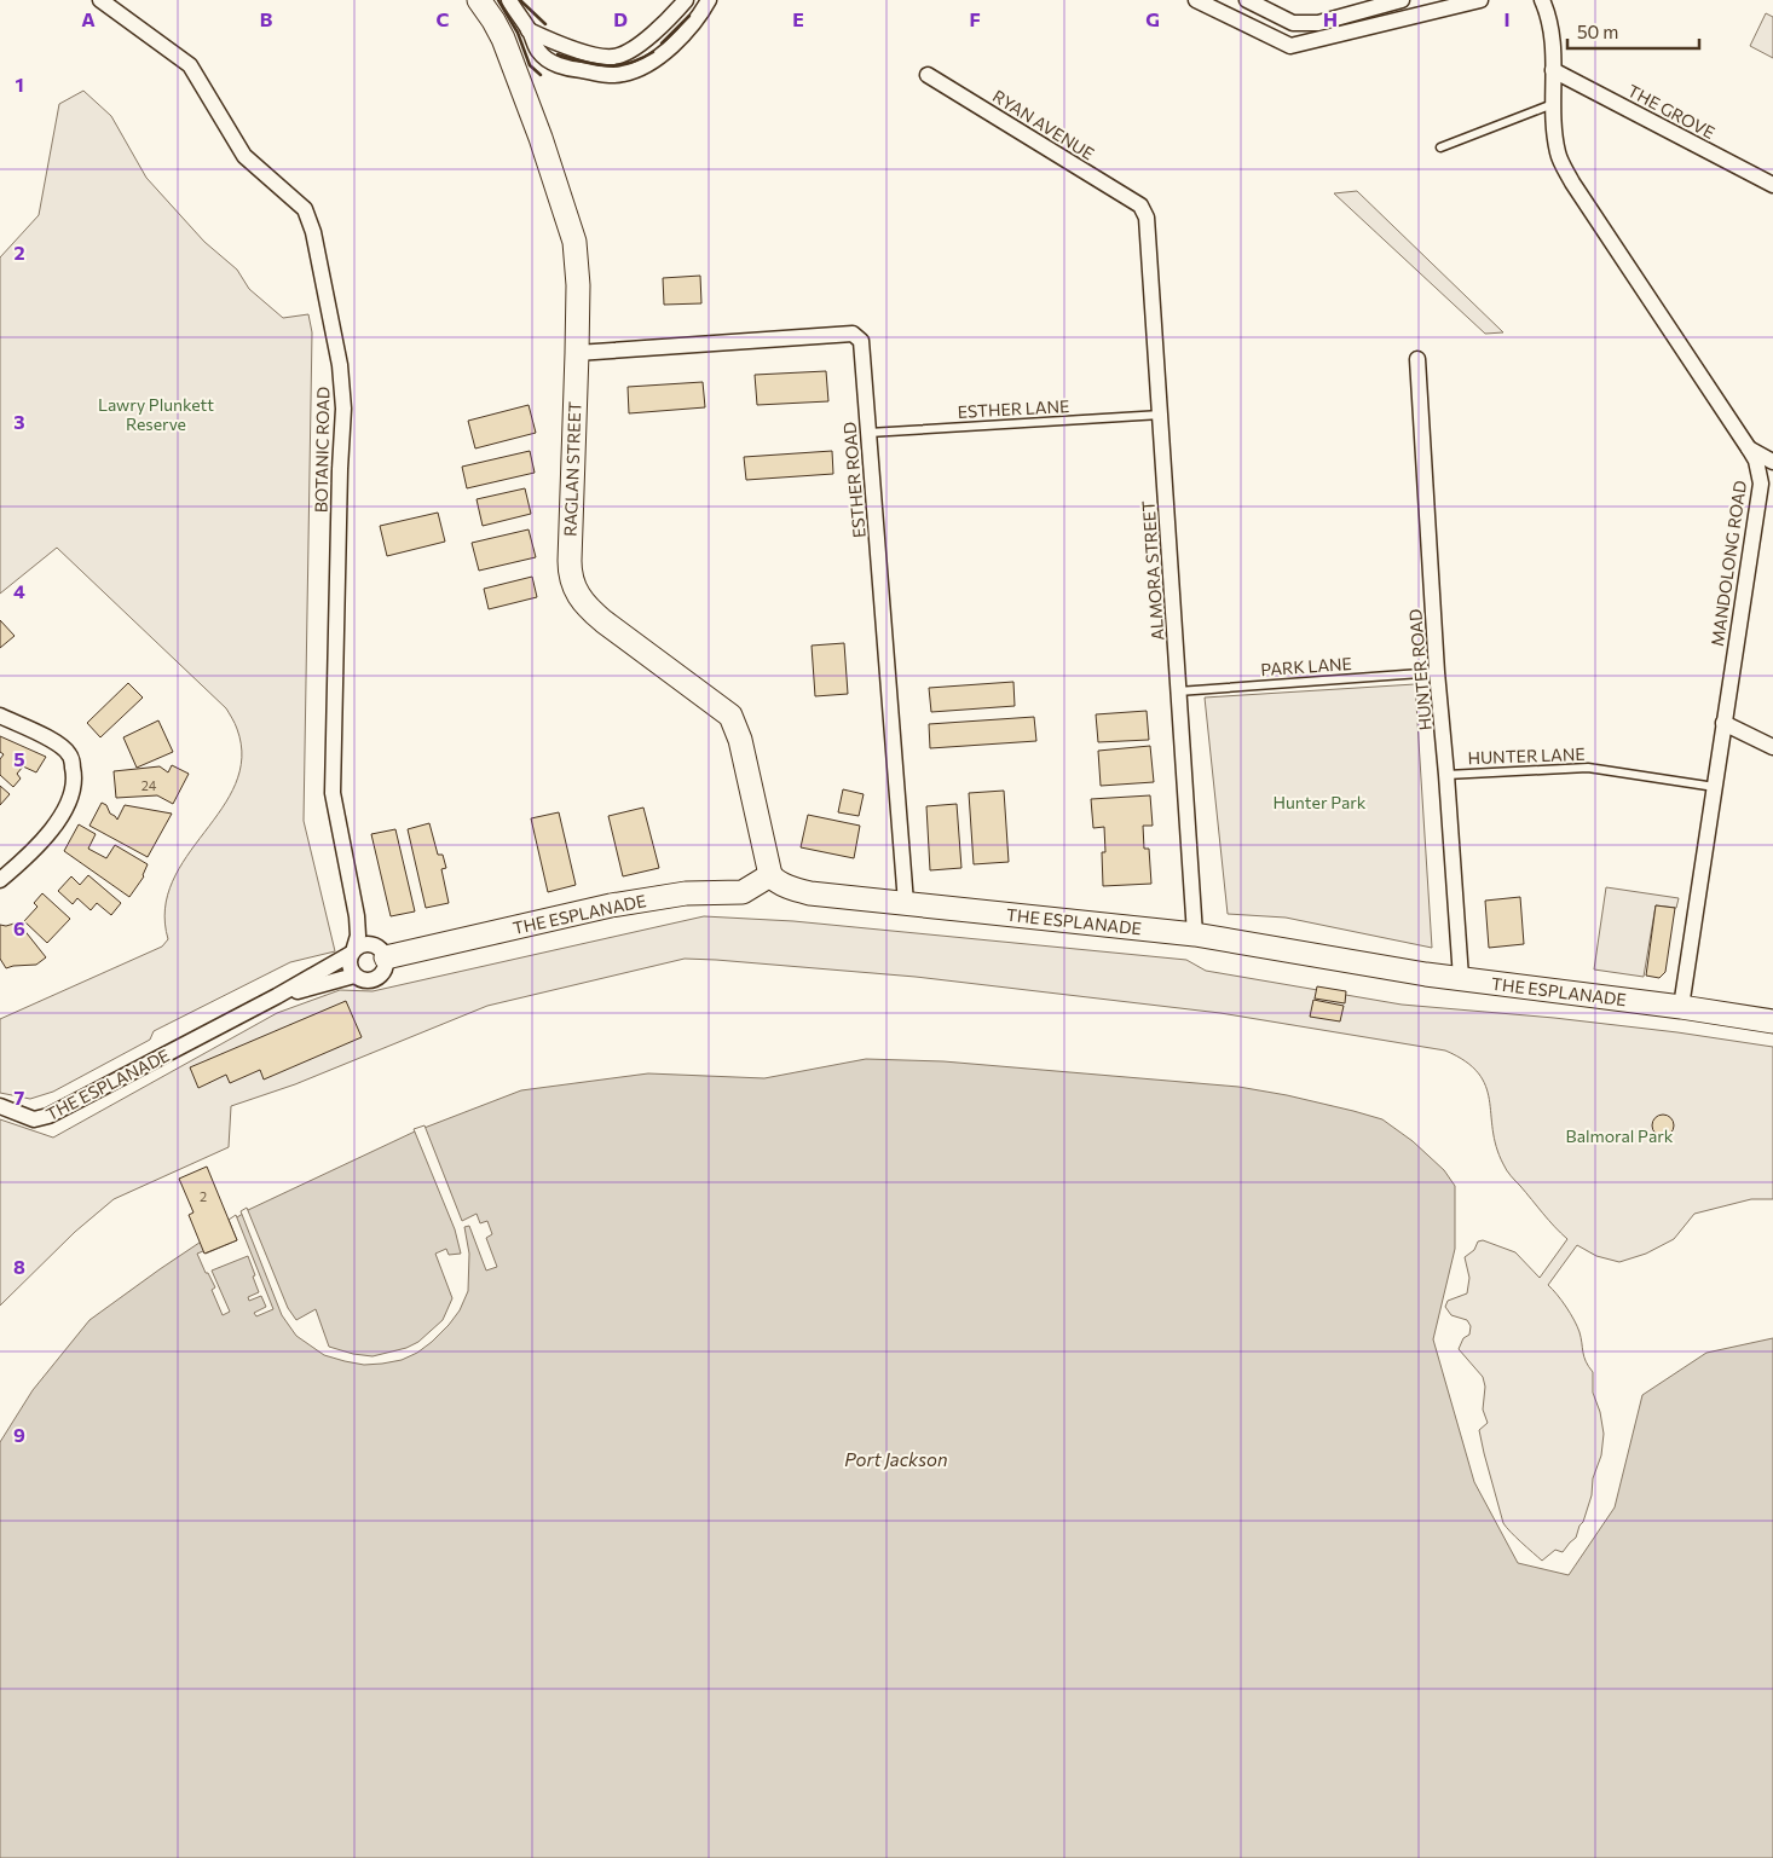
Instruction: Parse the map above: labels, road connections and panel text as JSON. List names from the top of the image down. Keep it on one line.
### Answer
{"streets":{"street":["THE GROVE","RYAN AVENUE","BOTANIC ROAD","RAGLAN STREET","ESTHER ROAD","MANDOLONG ROAD","ALMORA STREET","HUNTER ROAD","THE ESPLANADE"],"lane":["ESTHER LANE","PARK LANE","HUNTER LANE"]},"crossings":[["THE GROVE","MANDOLONG ROAD"],["RYAN AVENUE","ALMORA STREET"],["ESTHER LANE","ESTHER ROAD"],["ESTHER LANE","ALMORA STREET"],["BOTANIC ROAD","THE ESPLANADE"],["RAGLAN STREET","ESTHER ROAD"],["RAGLAN STREET","THE ESPLANADE"],["ESTHER ROAD","THE ESPLANADE"],["MANDOLONG ROAD","HUNTER LANE"],["MANDOLONG ROAD","THE ESPLANADE"],["ALMORA STREET","PARK LANE"],["ALMORA STREET","THE ESPLANADE"],["PARK LANE","HUNTER ROAD"],["HUNTER ROAD","HUNTER LANE"],["HUNTER ROAD","THE ESPLANADE"]],"water":["Port Jackson"],"parks":["Lawry Plunkett Reserve","Hunter Park","Balmoral Park"],"house_numbers":["24","2"],"scale_bar":"50 m","grid":{"columns":["A","B","C","D","E","F","G","H","I"],"rows":["1","2","3","4","5","6","7","8","9"]}}
